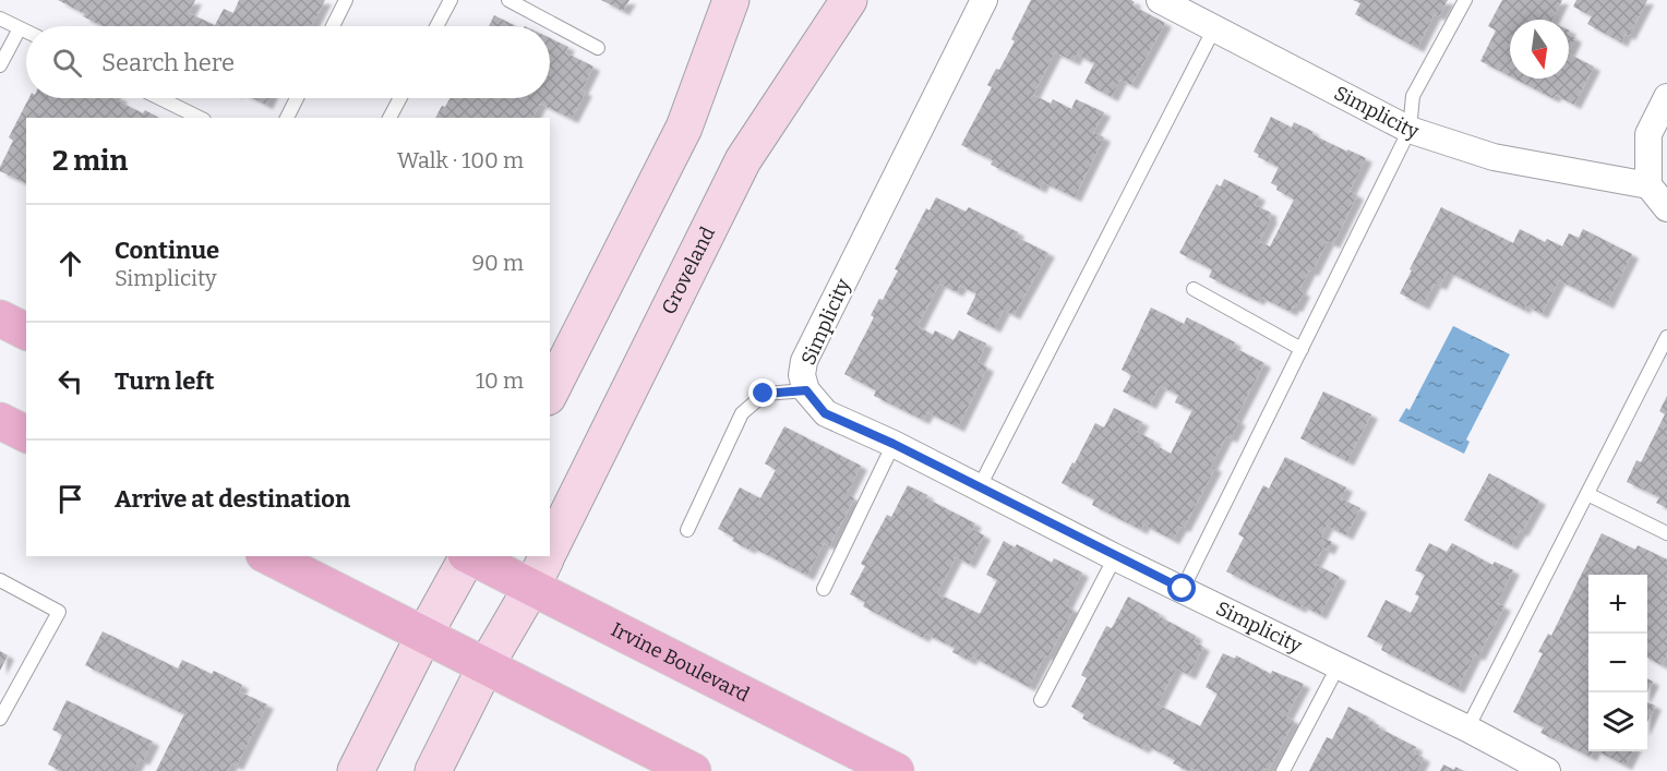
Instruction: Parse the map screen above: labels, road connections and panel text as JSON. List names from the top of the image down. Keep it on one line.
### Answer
{"streets":{"main road":["Irvine Boulevard"],"street":["Simplicity","Groveland"]},"crossings":[["Groveland","Irvine Boulevard"]],"north":"bottom","page":{"search":"Search here","heading":["2 min","Walk · 100 m"],"list":[["Continue","Simplicity","90 m"],["Turn left","10 m"],"Arrive at destination"],"map_buttons":["+","−"]}}
